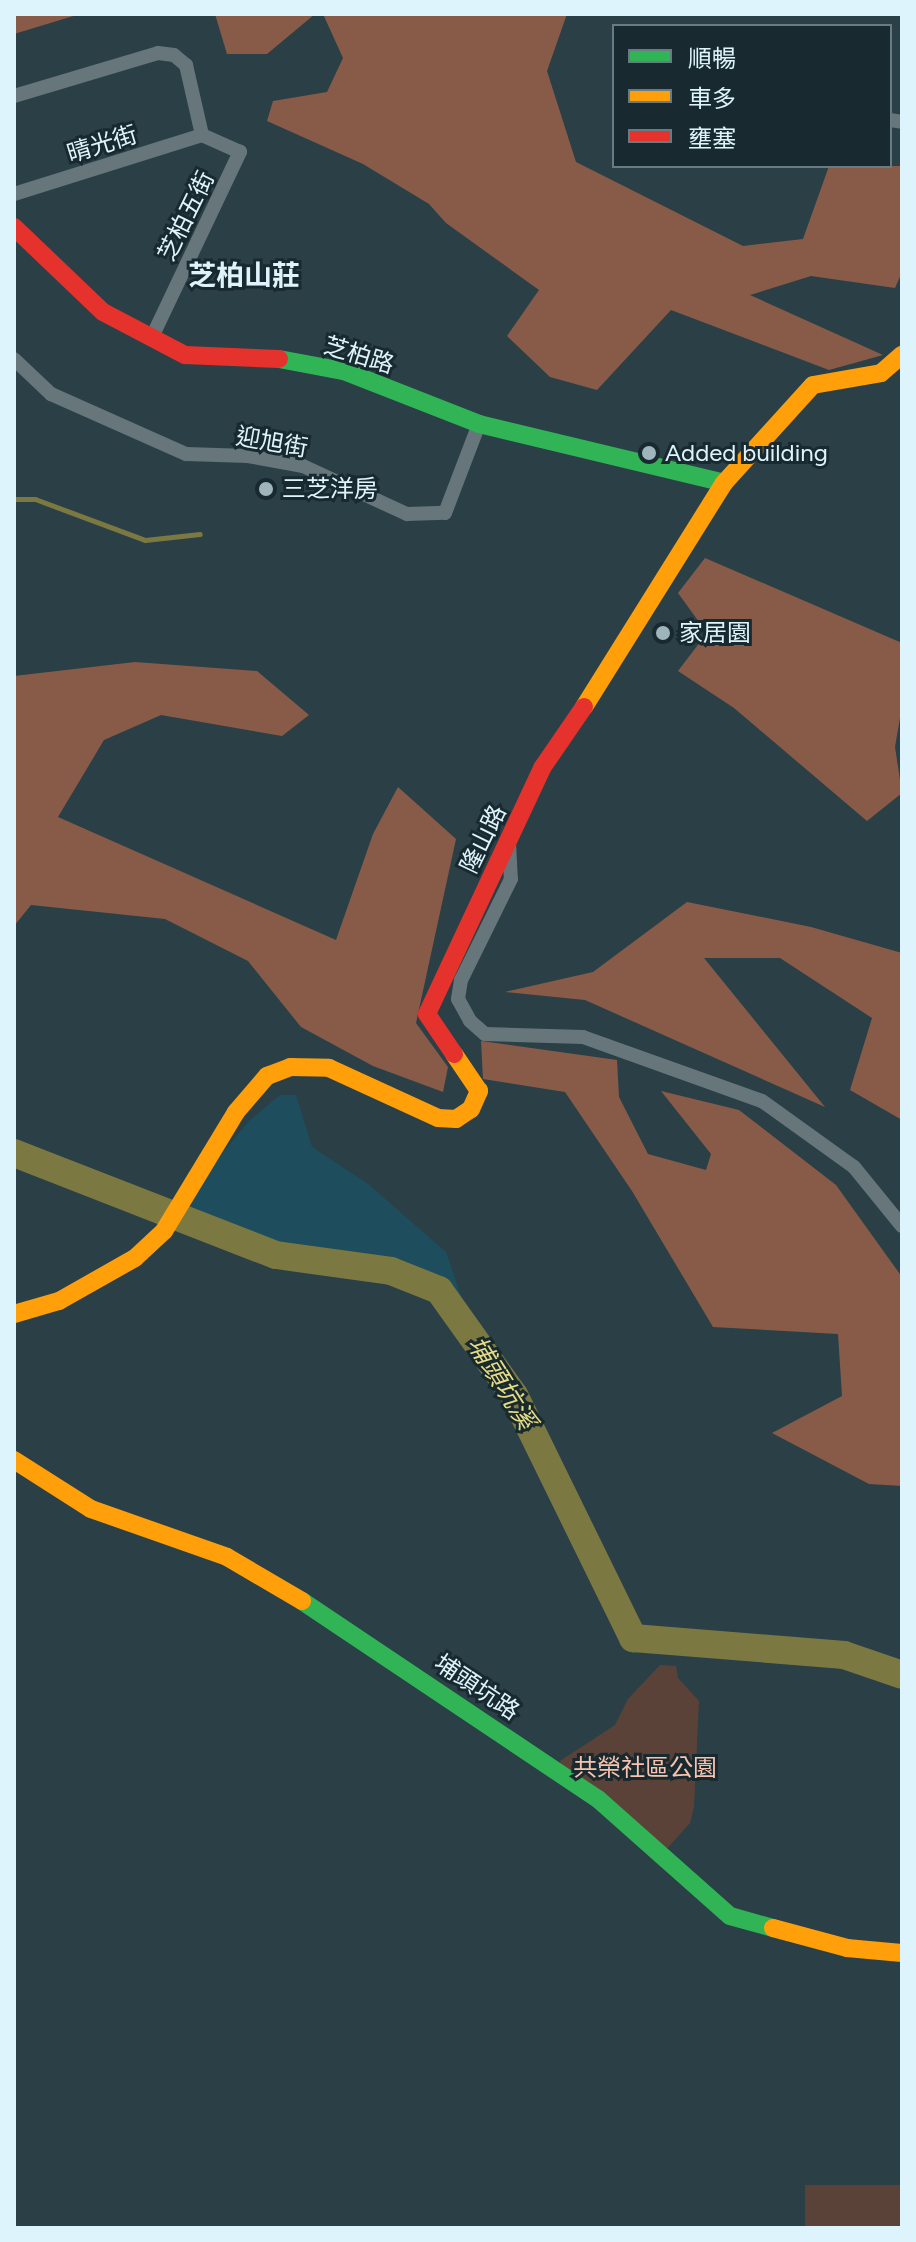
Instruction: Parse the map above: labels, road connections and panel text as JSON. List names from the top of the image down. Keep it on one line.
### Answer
{"streets":{"street":["晴光街","芝柏五街","芝柏路","迎旭街","隆山路","埔頭坑路"]},"crossings":[["晴光街","芝柏五街"],["芝柏五街","芝柏路"],["芝柏路","迎旭街"],["芝柏路","隆山路"]],"districts":["芝柏山莊"],"water":["埔頭坑溪"],"parks":["共榮社區公園"],"places":["Added building","三芝洋房","家居園"],"legend":["順暢","車多","壅塞"]}
